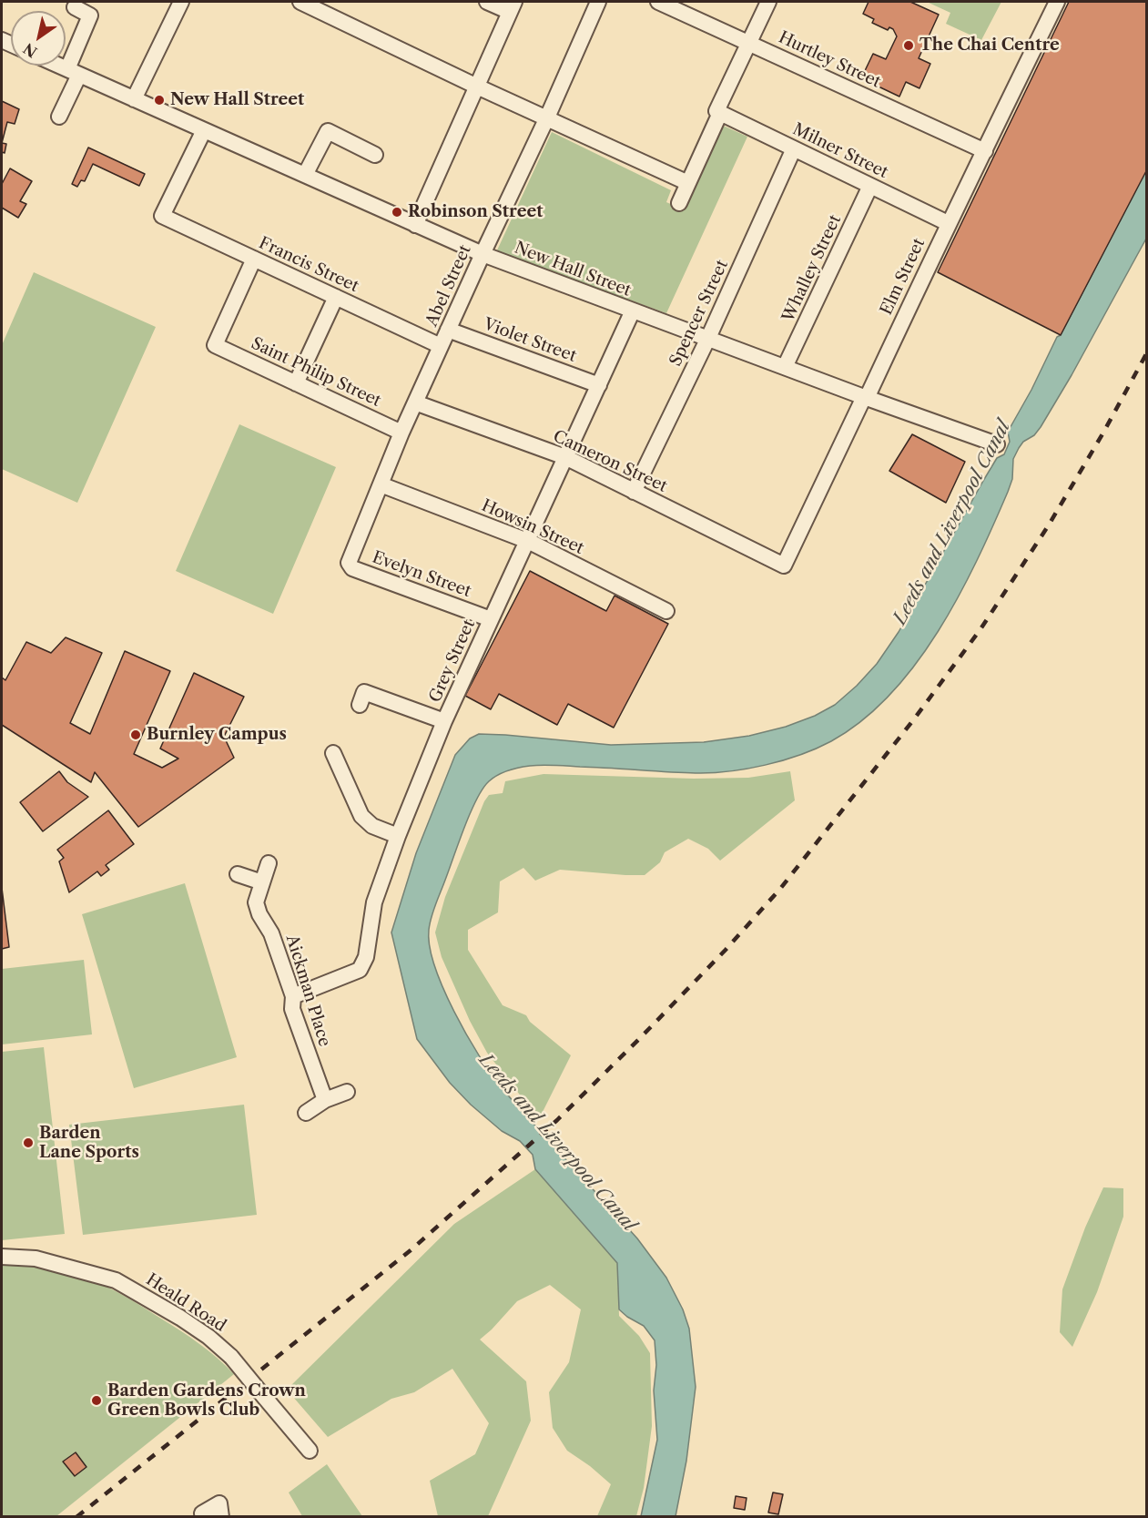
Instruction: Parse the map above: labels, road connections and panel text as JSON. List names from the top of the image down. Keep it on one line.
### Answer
{"streets":{"street":["Hurtley Street","Milner Street","Francis Street","Whalley Street","New Hall Street","Elm Street","Abel Street","Spencer Street","Violet Street","Saint Philip Street","Cameron Street","Howsin Street","Evelyn Street","Grey Street","Aickman Place","Heald Road"]},"crossings":[["Hurtley Street","Elm Street"],["Milner Street","Whalley Street"],["Milner Street","Elm Street"],["Milner Street","Spencer Street"],["Francis Street","New Hall Street"],["Francis Street","Abel Street"],["Francis Street","Saint Philip Street"],["Whalley Street","New Hall Street"],["New Hall Street","Elm Street"],["New Hall Street","Abel Street"],["New Hall Street","Spencer Street"],["New Hall Street","Grey Street"],["Elm Street","Cameron Street"],["Abel Street","Violet Street"],["Abel Street","Saint Philip Street"],["Abel Street","Cameron Street"],["Abel Street","Howsin Street"],["Abel Street","Evelyn Street"],["Spencer Street","Cameron Street"],["Violet Street","Grey Street"],["Cameron Street","Grey Street"],["Howsin Street","Grey Street"],["Evelyn Street","Grey Street"],["Grey Street","Aickman Place"]],"water":["Leeds and Liverpool Canal"],"places":["The Chai Centre","New Hall Street","Robinson Street","Burnley Campus","Barden Lane Sports","Barden Gardens Crown Green Bowls Club"],"north":"bottom left"}
